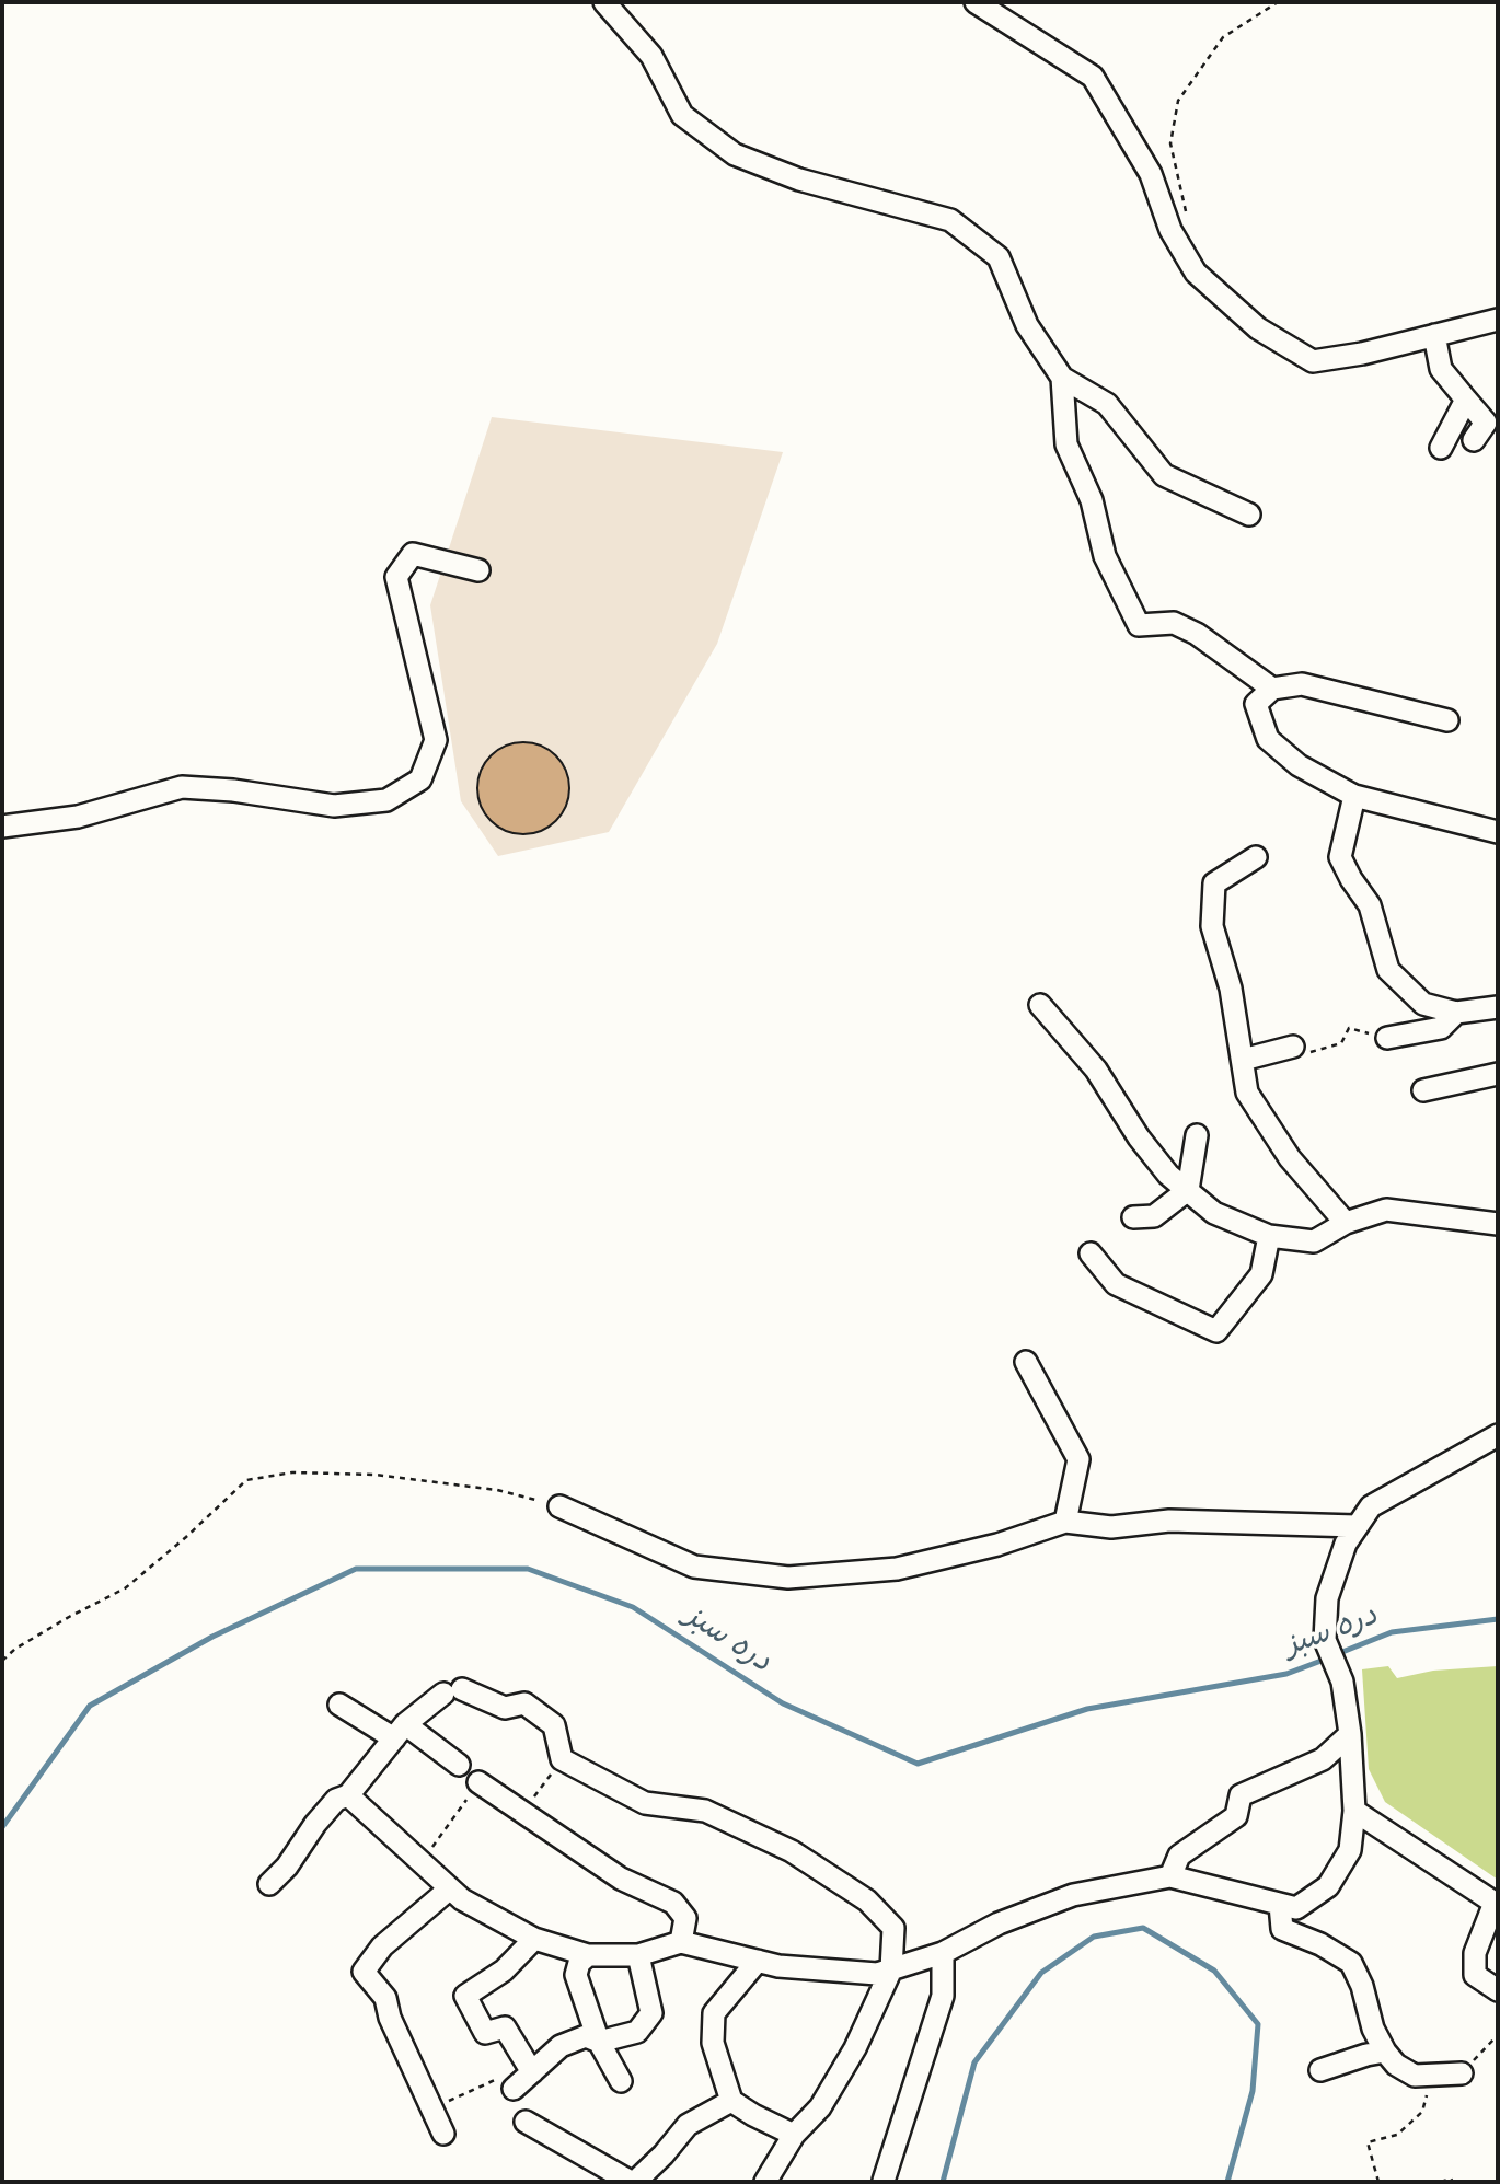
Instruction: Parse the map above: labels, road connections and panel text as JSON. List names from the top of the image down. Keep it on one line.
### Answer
{"water":["دره سبز"]}
